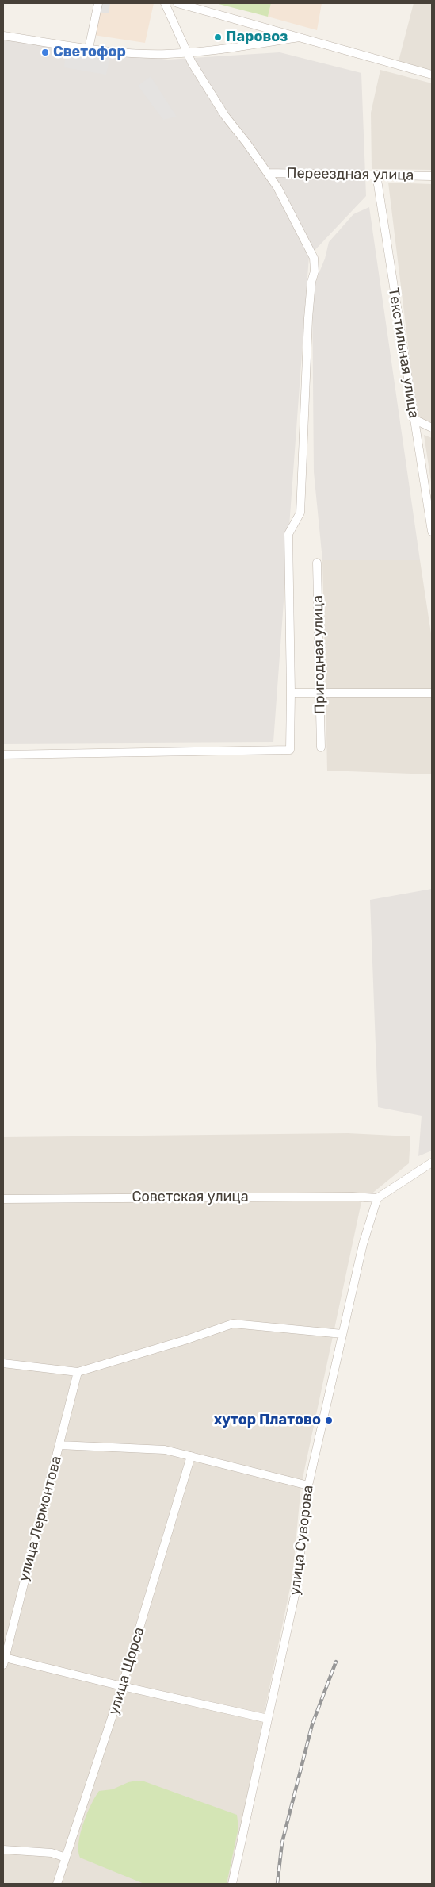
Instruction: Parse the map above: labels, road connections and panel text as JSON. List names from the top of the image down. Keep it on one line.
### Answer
{"streets":{"street":["Переездная улица","Текстильная улица","Пригодная улица","Советская улица","улица Лермонтова","улица Суворова","улица Щорса"]},"crossings":[["Переездная улица","Текстильная улица"],["Советская улица","улица Суворова"]],"places":["Паровоз","Светофор","хутор Платово"]}
